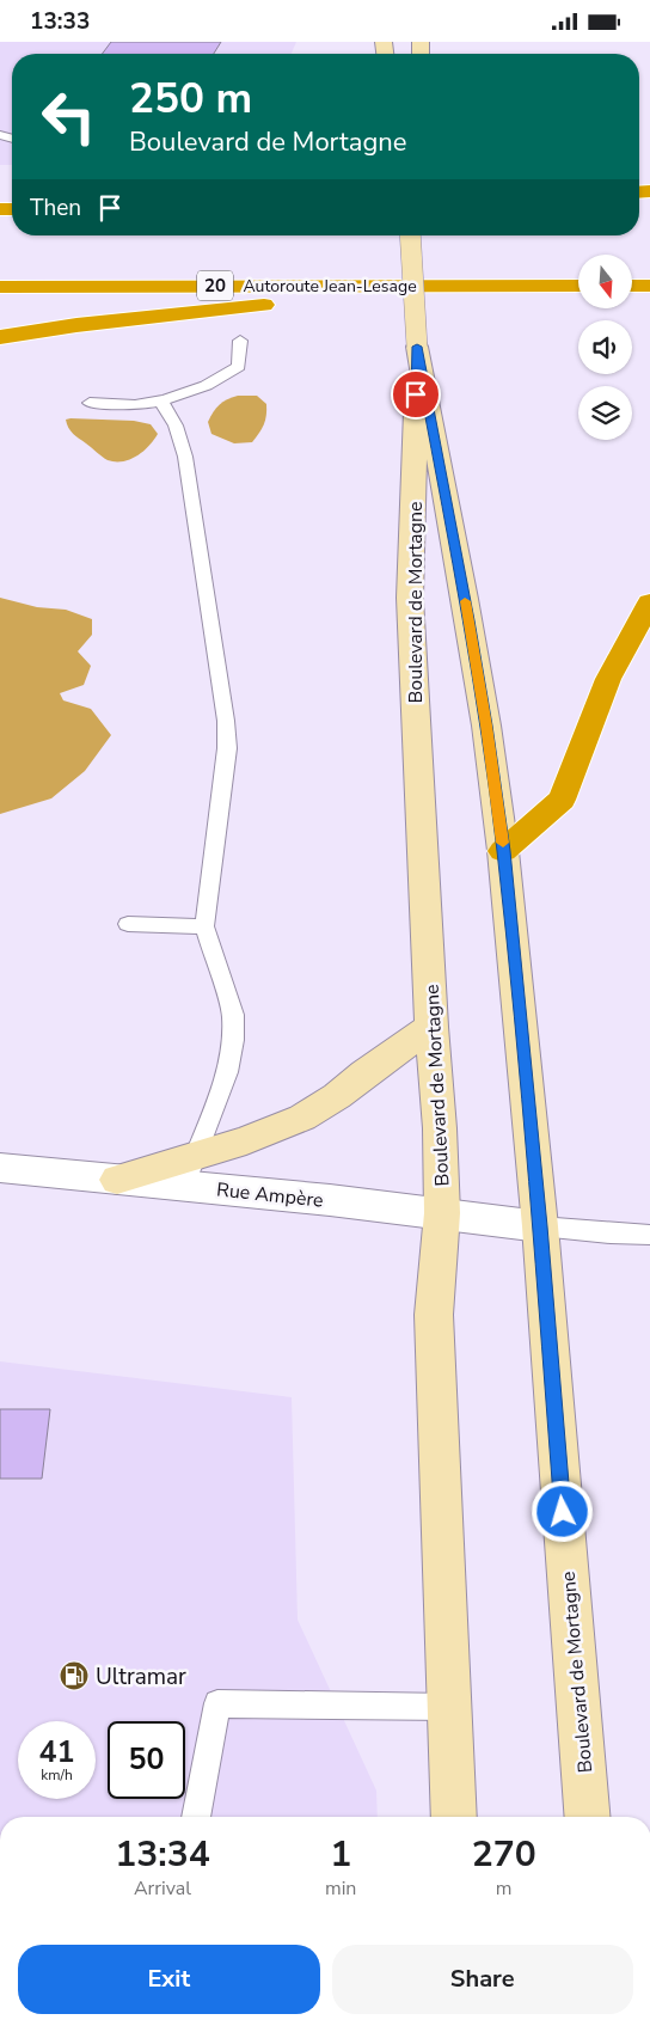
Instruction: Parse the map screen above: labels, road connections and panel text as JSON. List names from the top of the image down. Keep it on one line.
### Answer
{"streets":{"highway":["20","Autoroute Jean-Lesage"],"main road":["Boulevard de Mortagne"],"street":["Rue Ampère"]},"crossings":[["Boulevard de Mortagne","Rue Ampère"]],"places":{"fuel station":["Ultramar"]},"north":"bottom","page":{"status":"13:33","turn":["250 m","Boulevard de Mortagne"],"then":"Then","speed":"41 km/h","limit":"50","eta":["13:34","Arrival","1","min","270","m"],"buttons":["Exit","Share"]}}
